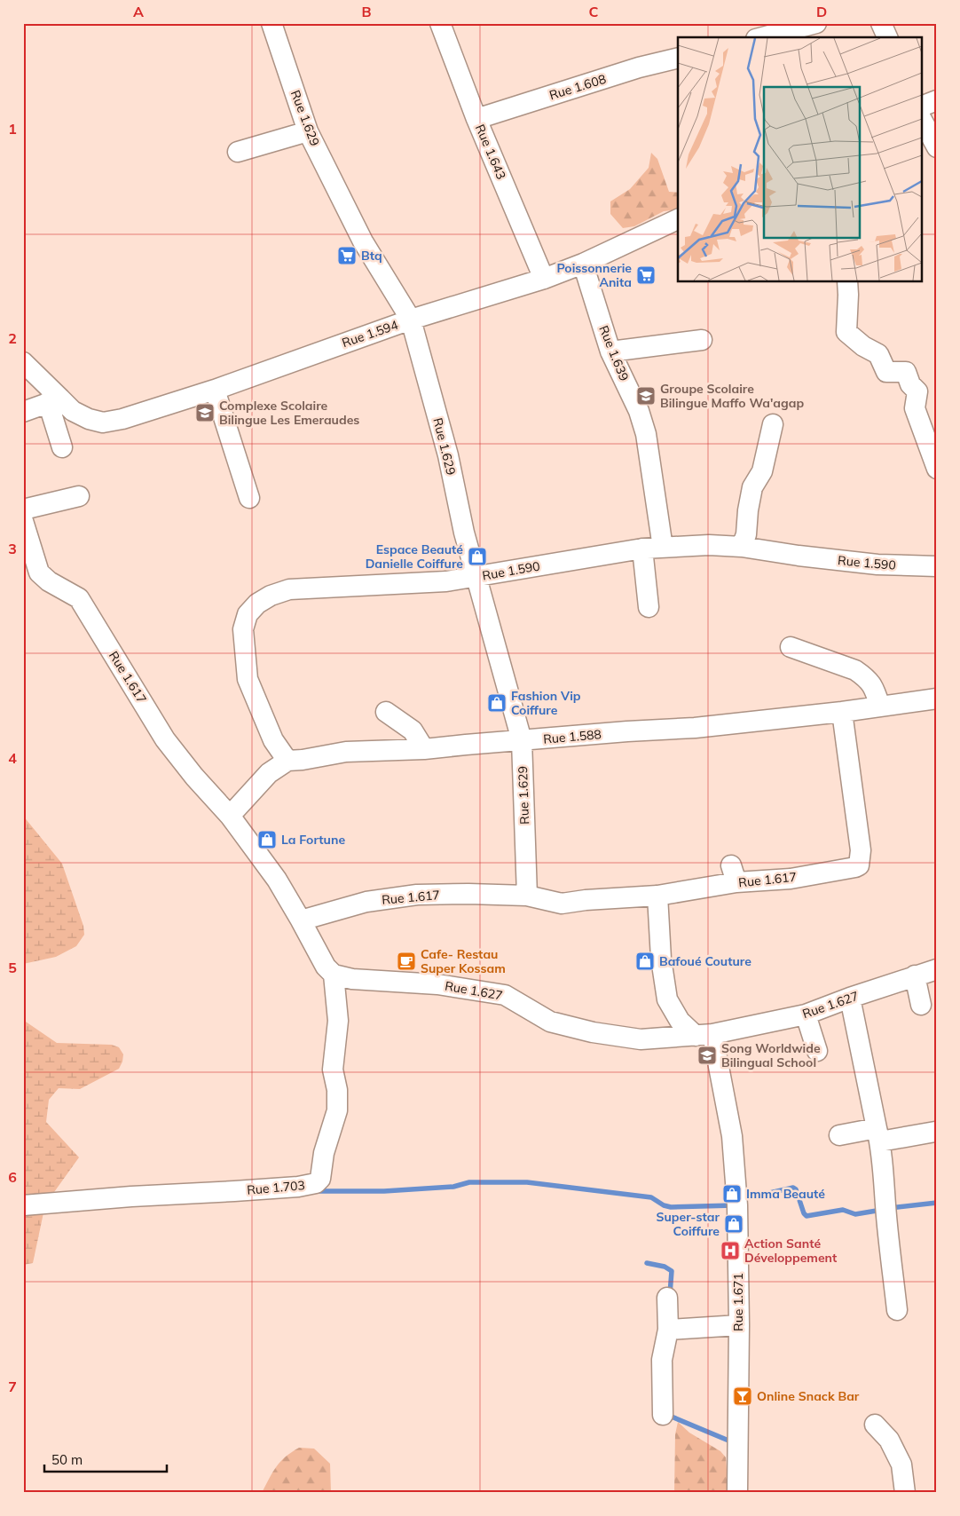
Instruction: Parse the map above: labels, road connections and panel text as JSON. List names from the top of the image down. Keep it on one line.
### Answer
{"streets":{"street":["Rue 1.608","Rue 1.629","Rue 1.643","Rue 1.594","Rue 1.639","Rue 1.590","Rue 1.617","Rue 1.588","Rue 1.627","Rue 1.703","Rue 1.671"]},"crossings":[["Rue 1.608","Rue 1.643"],["Rue 1.629","Rue 1.594"],["Rue 1.629","Rue 1.590"],["Rue 1.629","Rue 1.617"],["Rue 1.629","Rue 1.588"],["Rue 1.643","Rue 1.594"],["Rue 1.594","Rue 1.639"],["Rue 1.639","Rue 1.590"],["Rue 1.590","Rue 1.588"],["Rue 1.617","Rue 1.588"],["Rue 1.627","Rue 1.703"],["Rue 1.627","Rue 1.671"]],"places":{"supermarket":["Btq","Poissonnerie Anita"],"school or university":["Groupe Scolaire Bilingue Maffo Wa'agap","Complexe Scolaire Bilingue Les Emeraudes","Song Worldwide Bilingual School"],"shop":["Espace Beauté Danielle Coiffure","Fashion Vip Coiffure","La Fortune","Bafoué Couture","Imma Beauté","Super-star Coiffure"],"cafe":["Cafe- Restau Super Kossam"],"hospital":["Action Santé Développement"],"bar":["Online Snack Bar"]},"scale_bar":"50 m","grid":{"columns":["A","B","C","D"],"rows":["1","2","3","4","5","6","7"]}}
